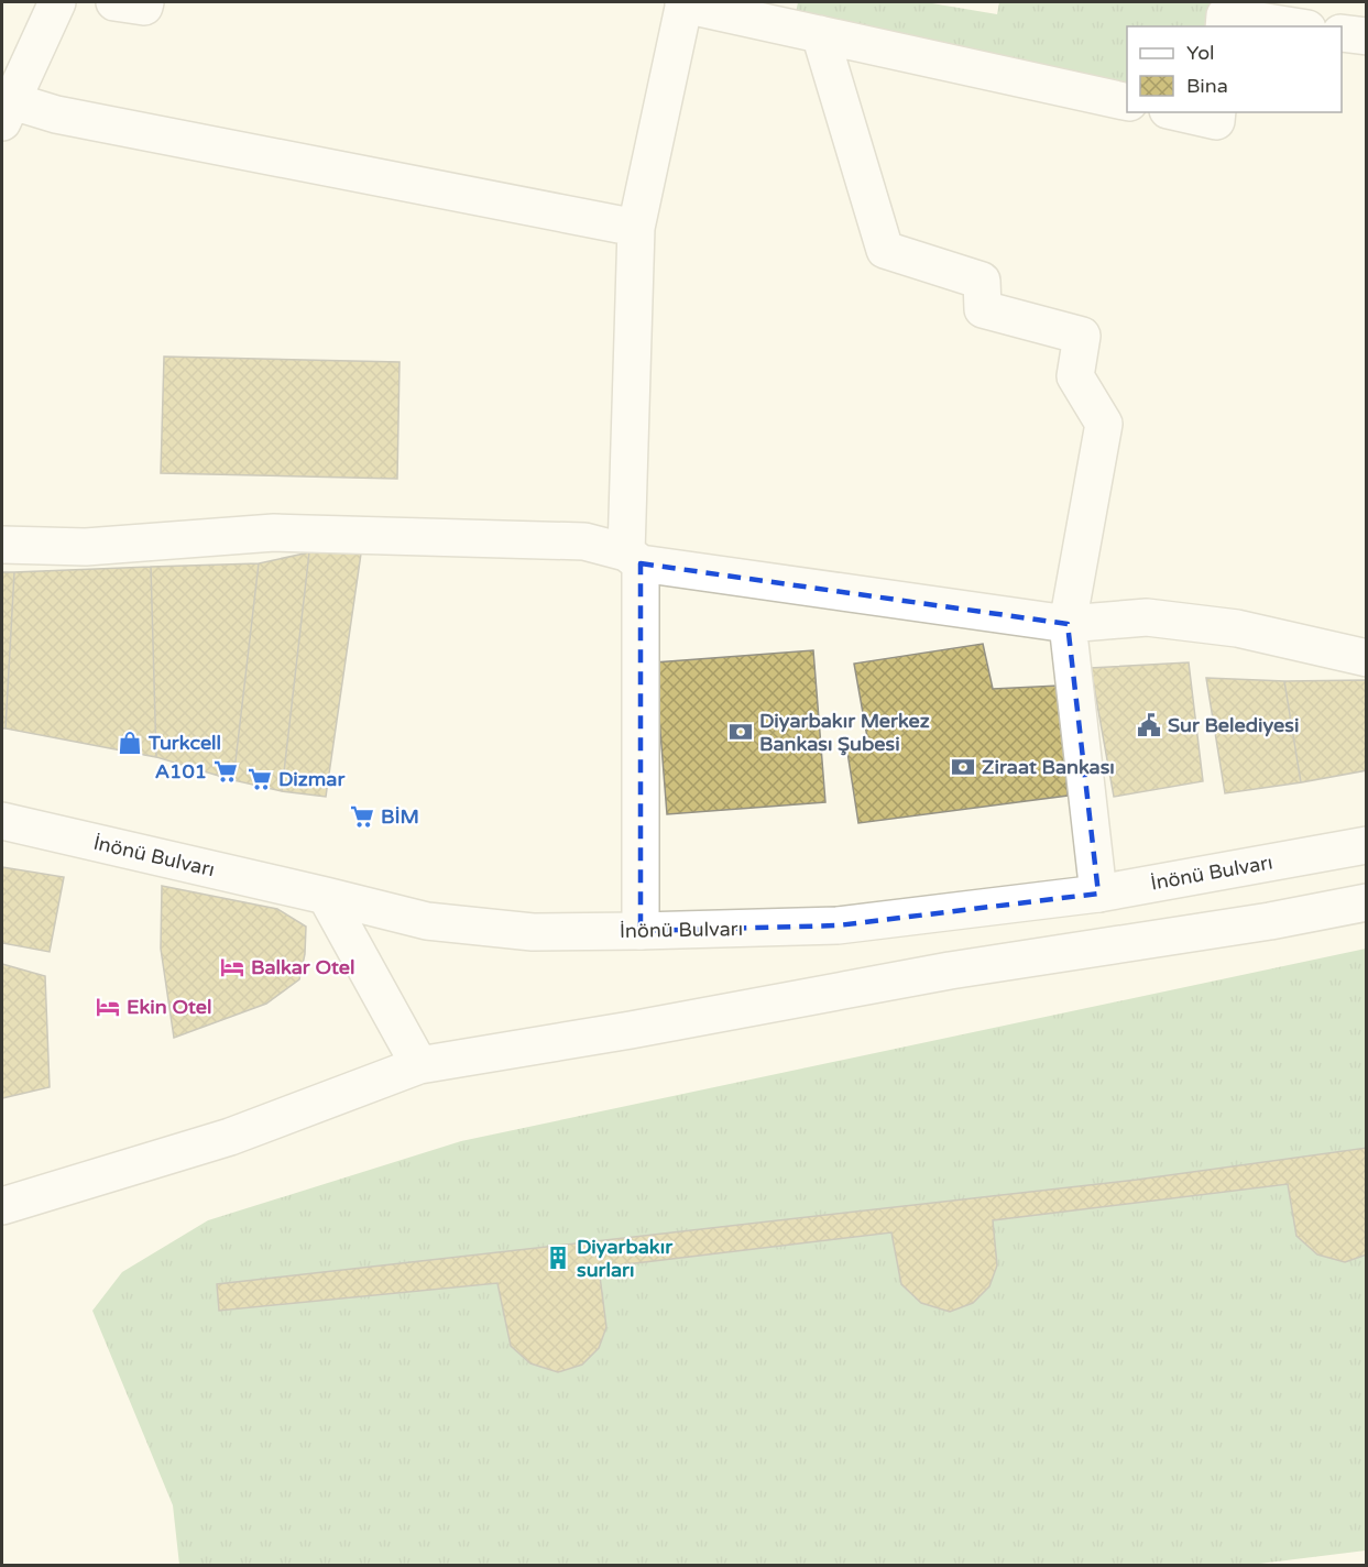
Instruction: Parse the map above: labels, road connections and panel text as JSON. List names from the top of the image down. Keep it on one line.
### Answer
{"streets":{"street":["İnönü Bulvarı"]},"places":{"public building":["Sur Belediyesi"],"bank":["Diyarbakır Merkez Bankası Şubesi","Ziraat Bankası"],"shop":["Turkcell"],"supermarket":["A101","Dizmar","BİM"],"hotel":["Balkar Otel","Ekin Otel"],"building":["Diyarbakır surları"]},"legend":["Yol","Bina"]}
